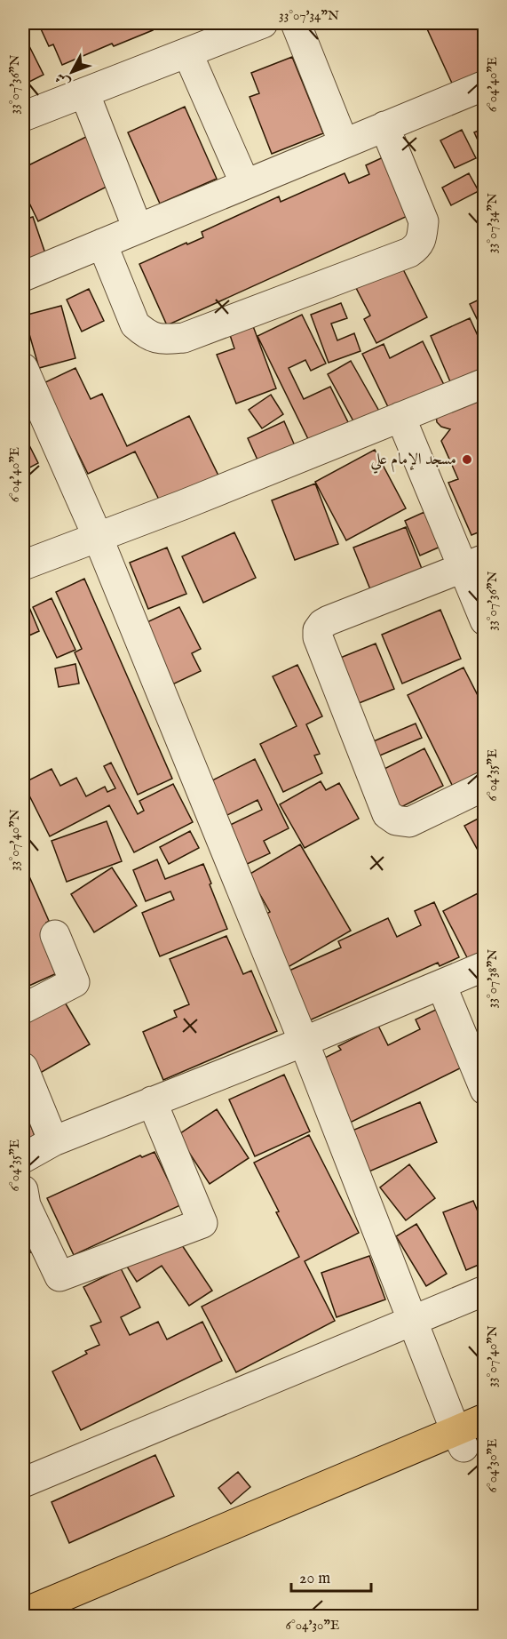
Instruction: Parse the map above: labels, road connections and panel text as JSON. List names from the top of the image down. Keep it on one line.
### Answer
{"places":["مسجد الإمام علي"],"scale_bar":"20 m","north":"bottom left","coordinates":["33°07'34\"N","6°04'40\"E","33°07'36\"N","6°04'35\"E","33°07'40\"N","33°07'38\"N","6°04'30\"E"]}
